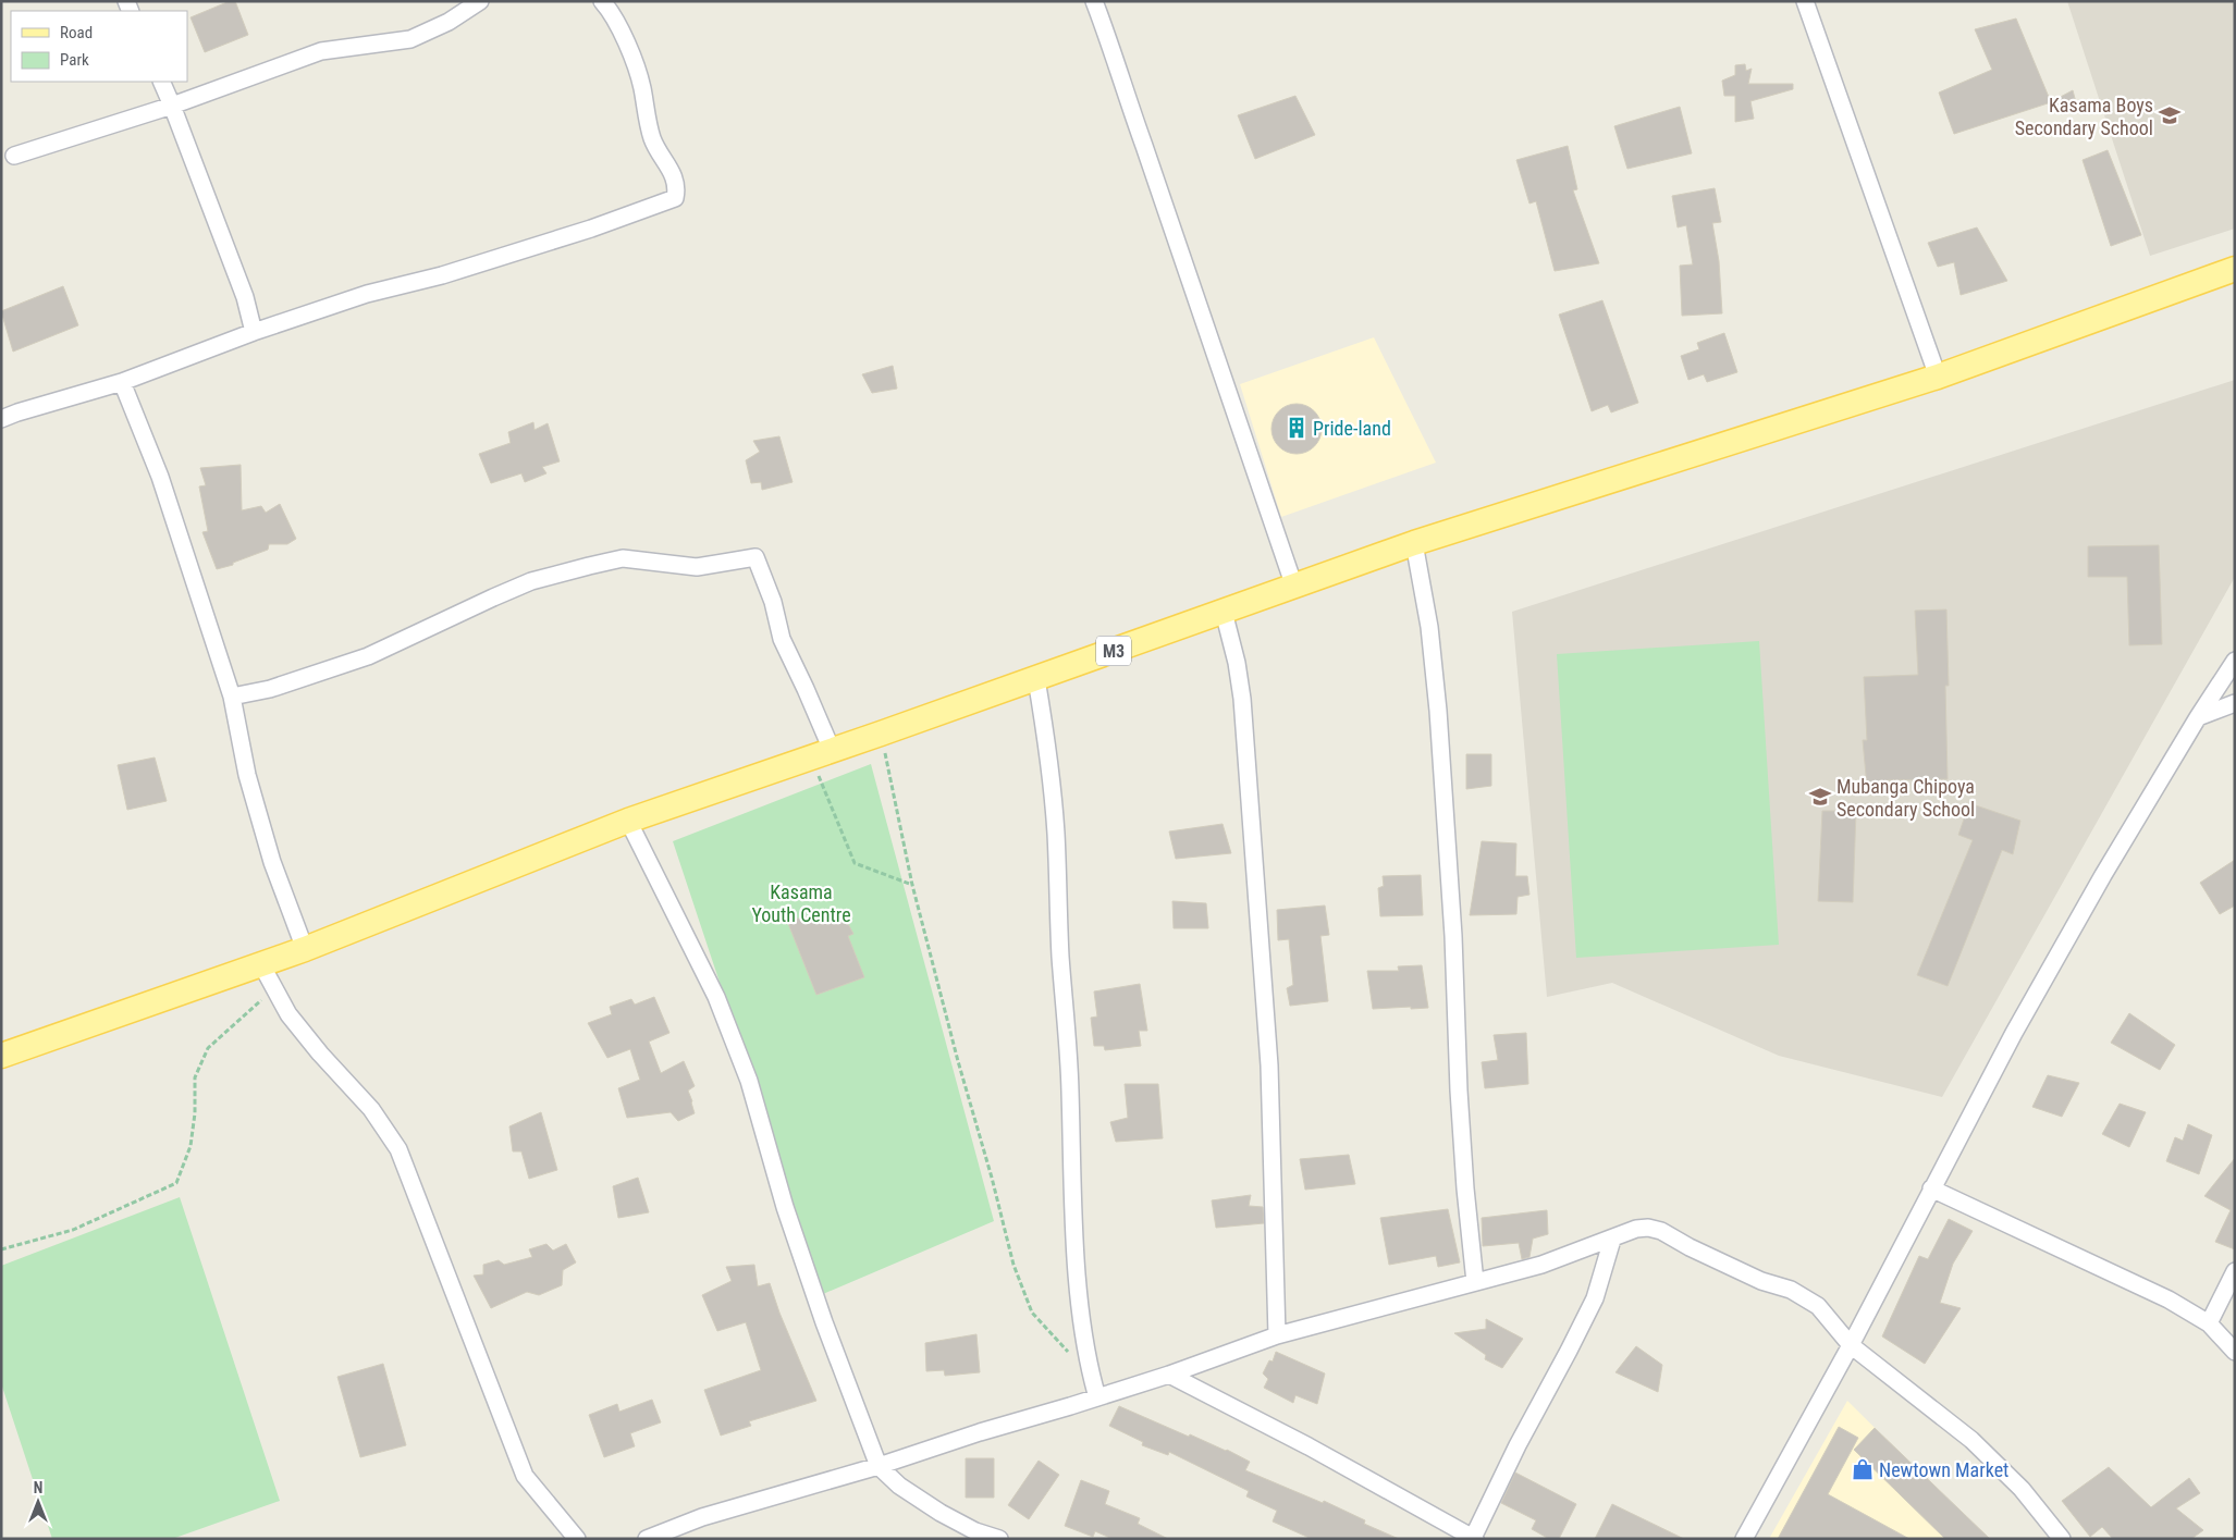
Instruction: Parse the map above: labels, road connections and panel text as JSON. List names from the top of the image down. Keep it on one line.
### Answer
{"streets":{"main road":["M3"]},"parks":["Kasama Youth Centre"],"places":{"school or university":["Kasama Boys Secondary School","Mubanga Chipoya Secondary School"],"building":["Pride-land"],"shop":["Newtown Market"]},"legend":["Road","Park"],"north":"top"}
